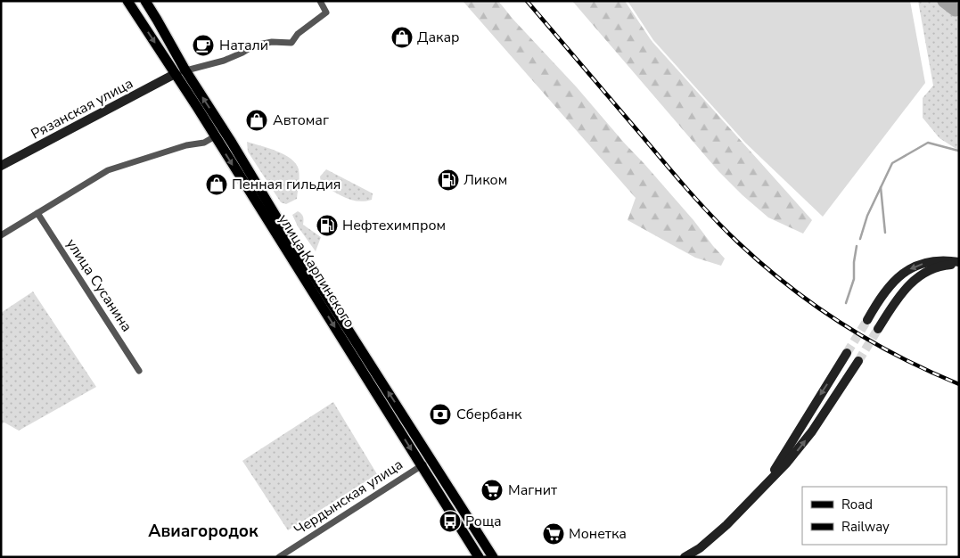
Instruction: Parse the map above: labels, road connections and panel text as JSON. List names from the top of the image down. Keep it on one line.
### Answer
{"streets":{"main road":["Рязанская улица","улица Карпинского"],"street":["улица Сусанина","Чердынская улица"]},"crossings":[["Рязанская улица","улица Карпинского"],["улица Карпинского","Чердынская улица"]],"districts":["Авиагородок"],"places":{"shop":["Дакар","Автомаг","Пенная гильдия"],"cafe":["Натали"],"fuel station":["Ликом","Нефтехимпром"],"bank":["Сбербанк"],"supermarket":["Магнит","Монетка"],"bus stop":["Роща"]},"legend":["Road","Railway"]}
